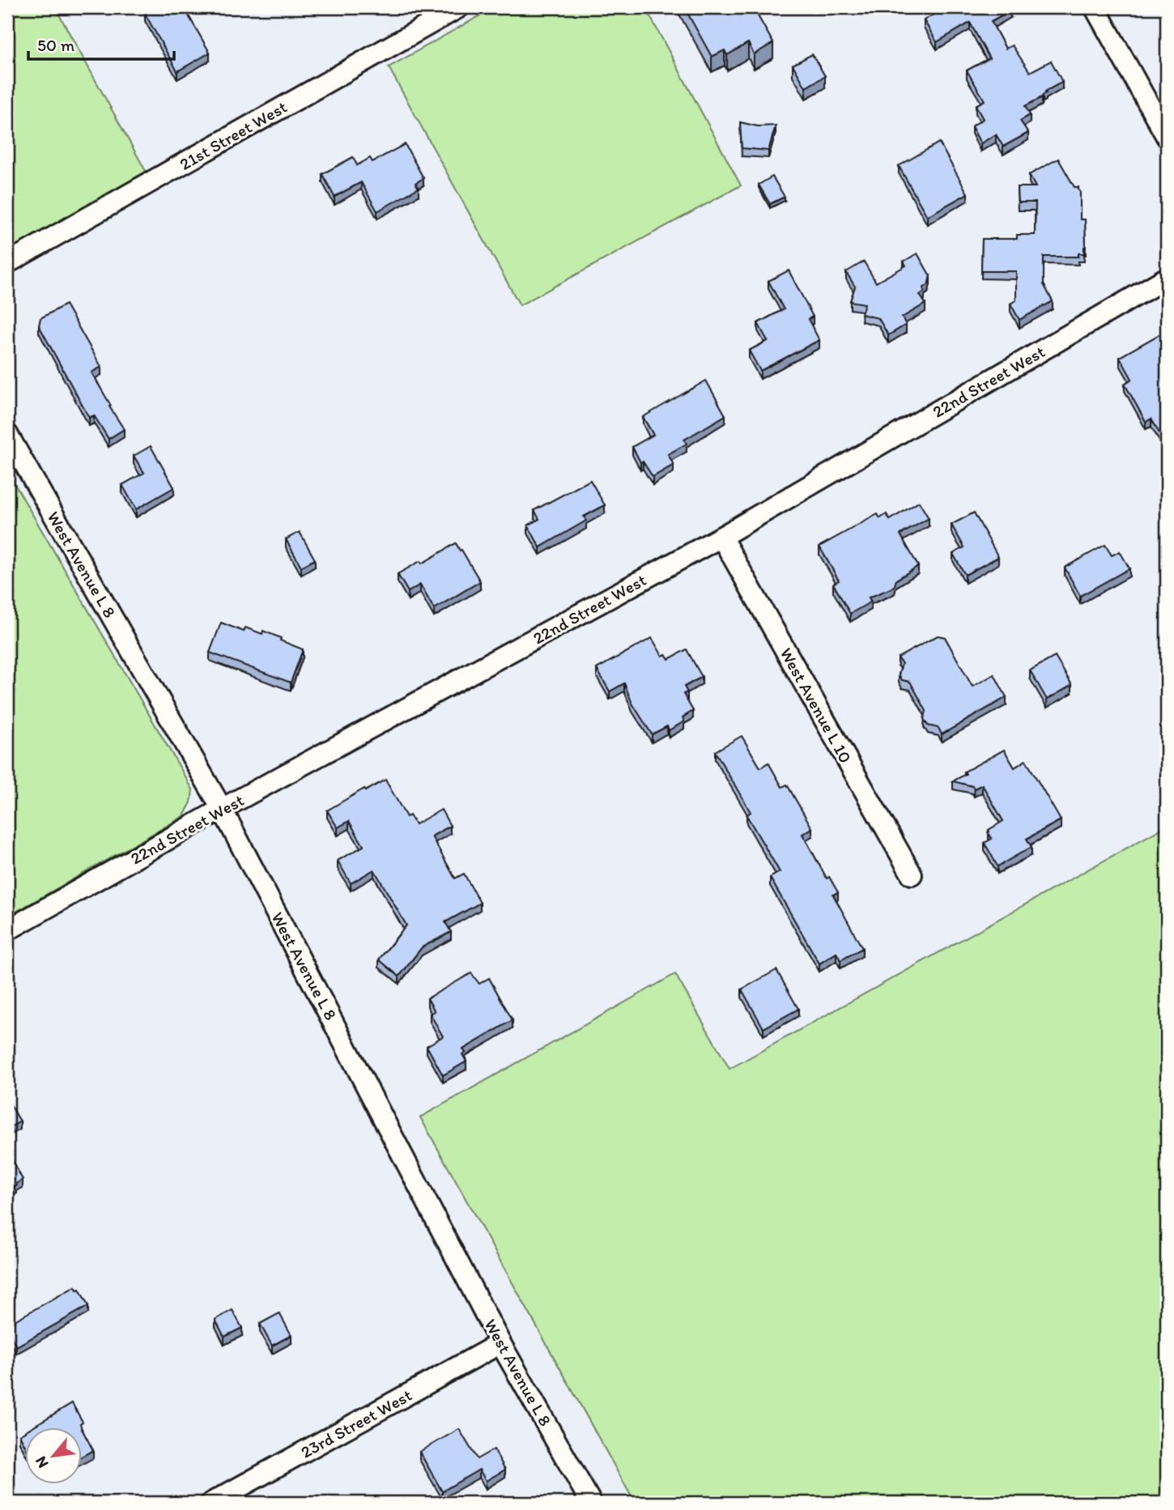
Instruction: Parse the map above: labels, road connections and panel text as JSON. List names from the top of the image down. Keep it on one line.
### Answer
{"streets":{"street":["21st Street West","22nd Street West","West Avenue L 8","West Avenue L 10","23rd Street West"]},"crossings":[["22nd Street West","West Avenue L 8"],["22nd Street West","West Avenue L 10"],["West Avenue L 8","23rd Street West"]],"scale_bar":"50 m","north":"bottom left"}
